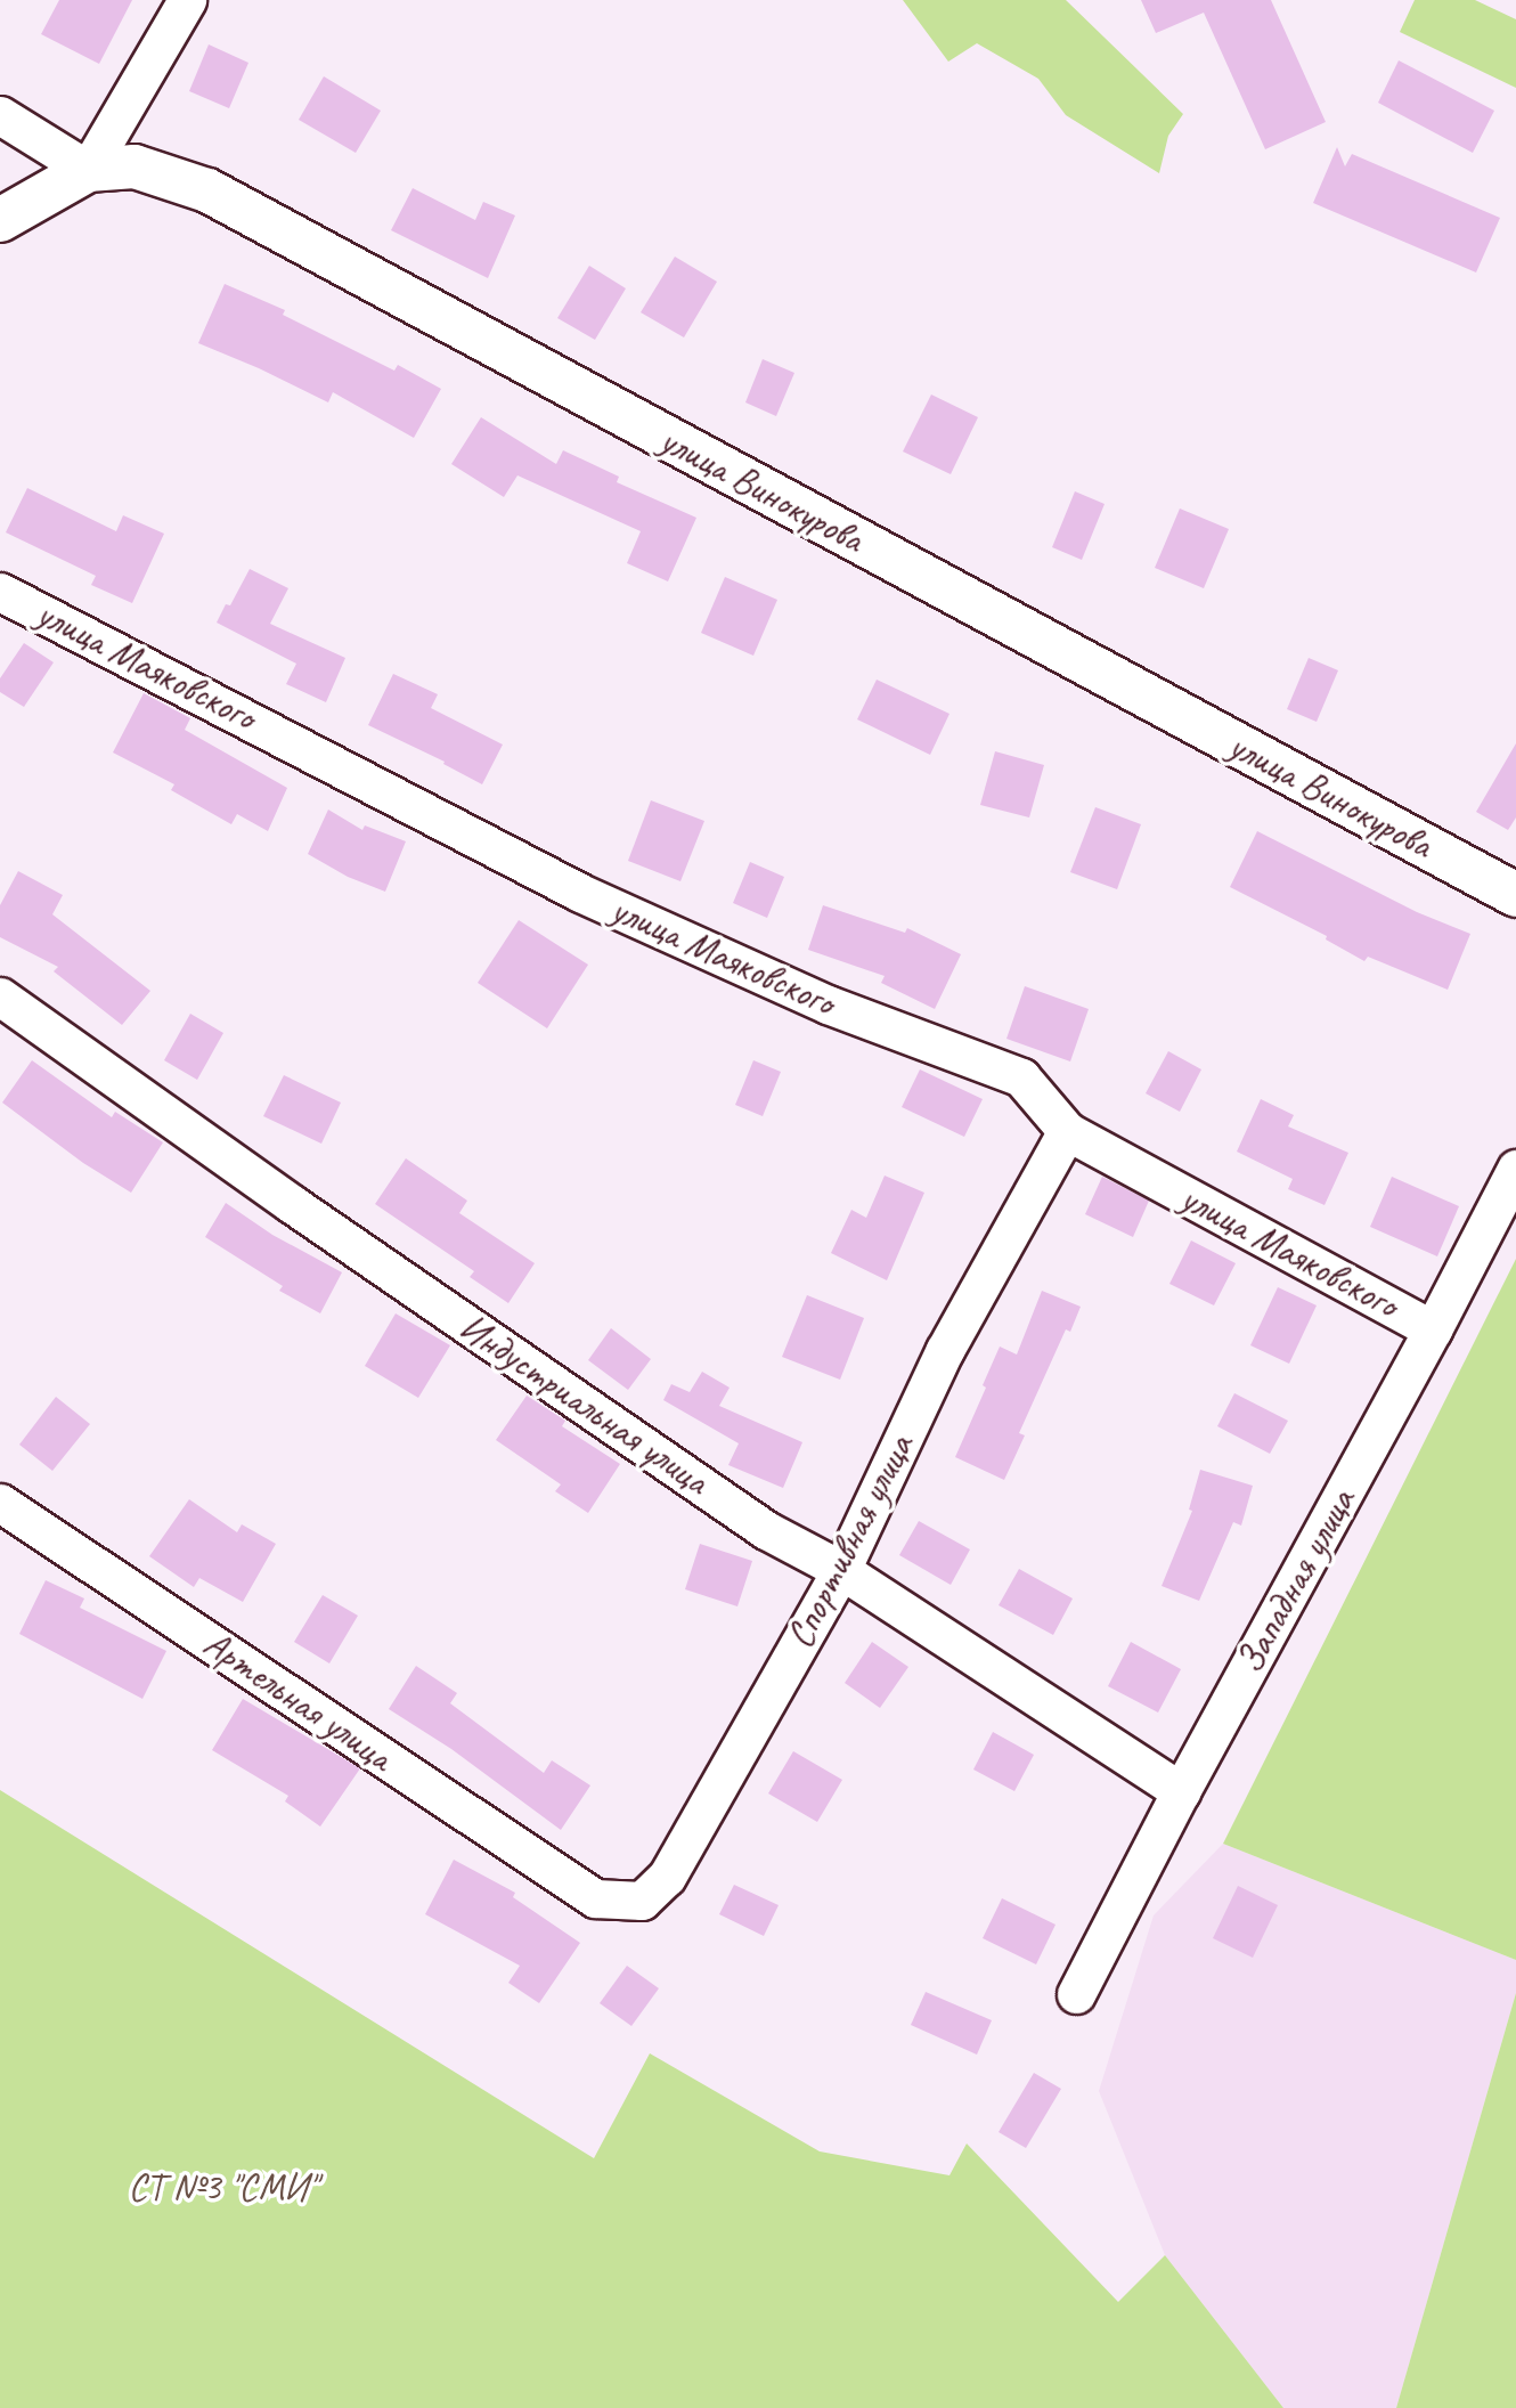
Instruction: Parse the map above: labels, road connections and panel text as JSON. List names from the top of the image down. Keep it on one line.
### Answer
{"streets":{"main road":["улица Винокурова"],"street":["улица Маяковского","Индустриальная улица","Спортивная улица","Западная улица","Артельная улица"]},"crossings":[["улица Маяковского","Спортивная улица"],["улица Маяковского","Западная улица"],["Индустриальная улица","Спортивная улица"],["Индустриальная улица","Западная улица"],["Спортивная улица","Артельная улица"]],"parks":["СТ №3 \"СМИ\""]}
